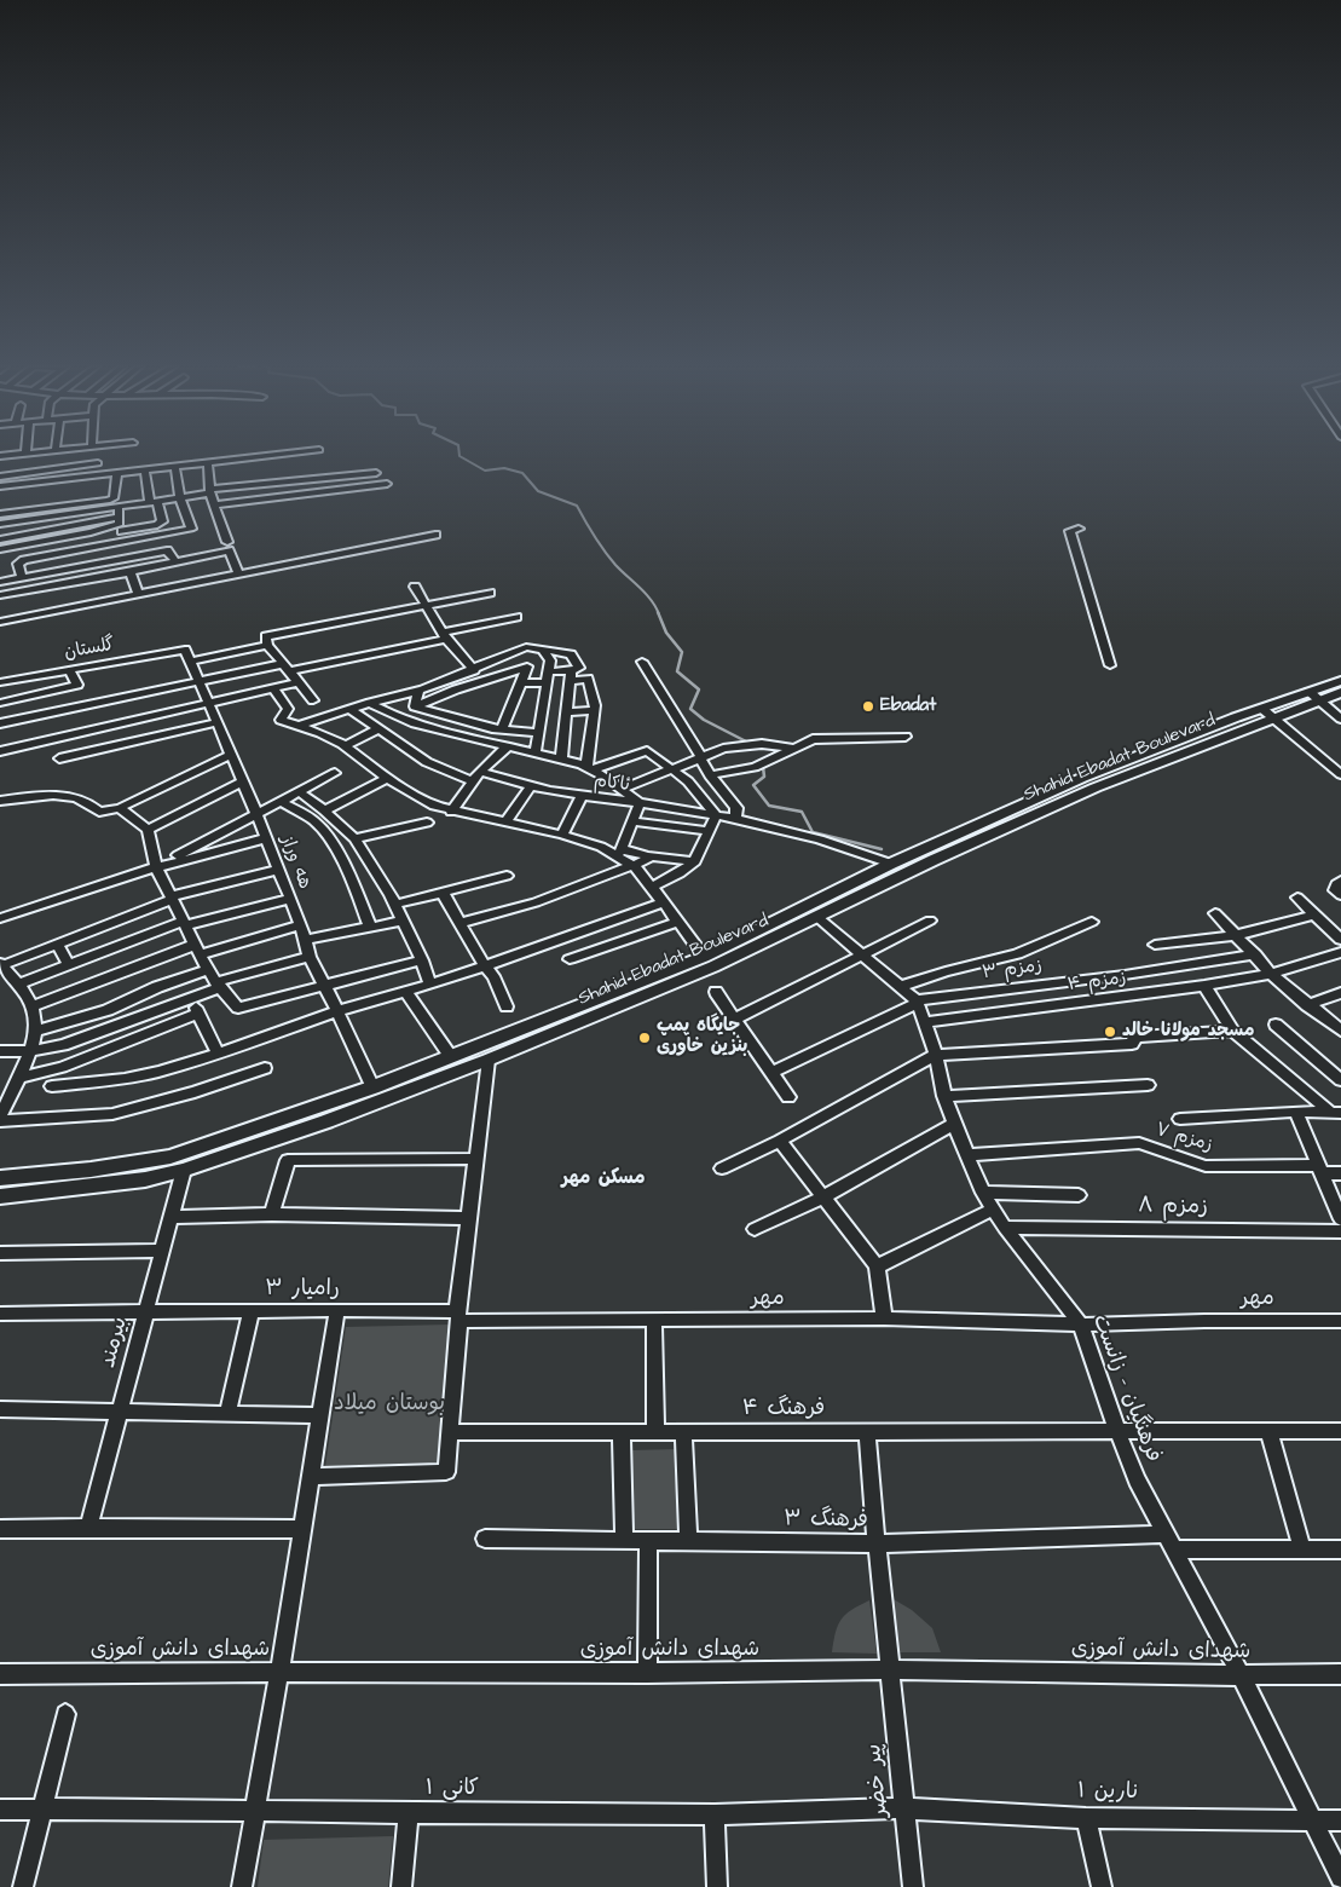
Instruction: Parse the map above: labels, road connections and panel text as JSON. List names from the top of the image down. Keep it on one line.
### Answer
{"streets":{"main road":["Shahid Ebadat Boulevard"],"street":["گلستان","ئاکام","هه وراز","زمزم ۳","زمزم ۴","زمزم ۷","زمزم ۸","رامیار ۳","مهر","بیرمند","فرهنگیان - زانست","فرهنگ ۴","فرهنگ ۳","شهدای دانش آموزی","پیر خضر","کانی ۱","نارین ۱"]},"crossings":[["گلستان","هه وراز"],["Shahid Ebadat Boulevard","ئاکام"],["Shahid Ebadat Boulevard","هه وراز"],["Shahid Ebadat Boulevard","بیرمند"],["Shahid Ebadat Boulevard","فرهنگیان - زانست"],["زمزم ۳","فرهنگیان - زانست"],["زمزم ۴","فرهنگیان - زانست"],["زمزم ۷","فرهنگیان - زانست"],["زمزم ۸","فرهنگیان - زانست"],["رامیار ۳","مهر"],["رامیار ۳","بیرمند"],["مهر","فرهنگیان - زانست"],["فرهنگیان - زانست","فرهنگ ۴"],["فرهنگیان - زانست","فرهنگ ۳"],["فرهنگیان - زانست","شهدای دانش آموزی"],["فرهنگیان - زانست","نارین ۱"],["فرهنگ ۴","پیر خضر"],["فرهنگ ۳","پیر خضر"],["شهدای دانش آموزی","پیر خضر"],["پیر خضر","کانی ۱"],["پیر خضر","نارین ۱"],["کانی ۱","نارین ۱"]],"districts":["مسکن مهر"],"parks":["بوستان میلاد"],"places":["Ebadat","مسجد مولانا خالد","جایگاه پمپ بنزین خاوری"]}
